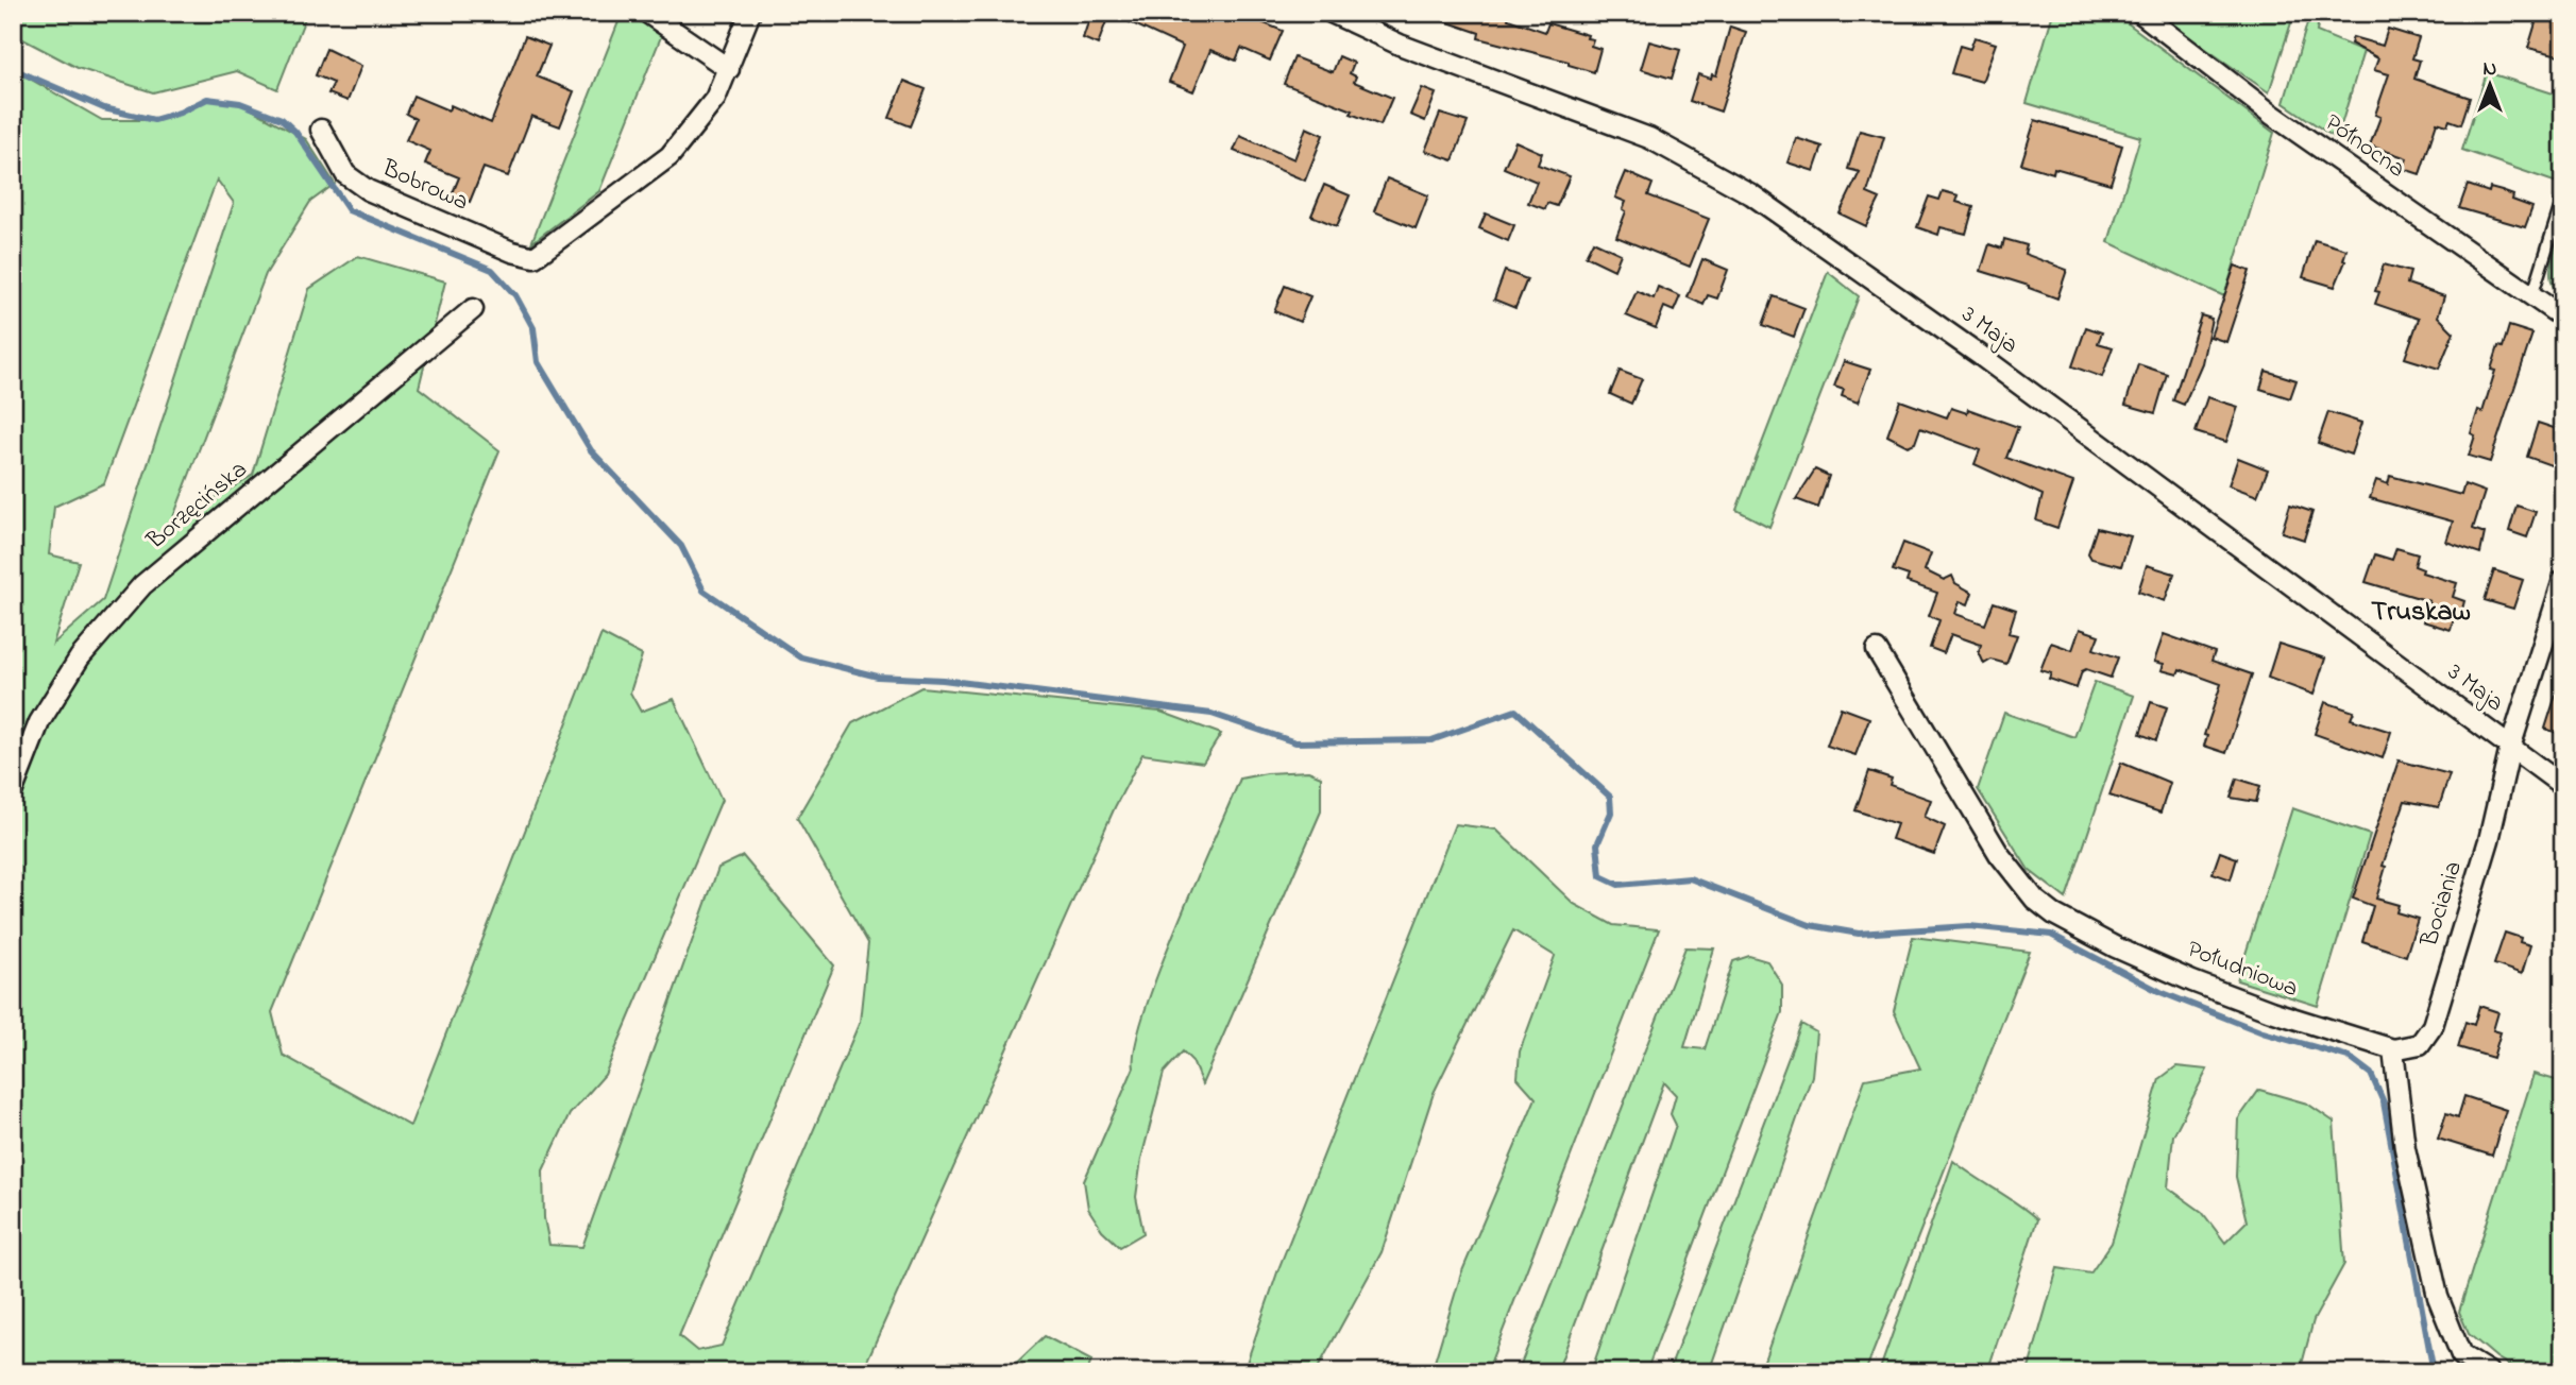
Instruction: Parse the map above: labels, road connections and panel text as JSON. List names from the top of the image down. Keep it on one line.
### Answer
{"streets":{"street":["Północna","Bobrowa","3 Maja","Borzęcińska","Bociania","Południowa"]},"crossings":[["3 Maja","Bociania"],["Bociania","Południowa"]],"districts":["Truskaw"],"north":"top"}
